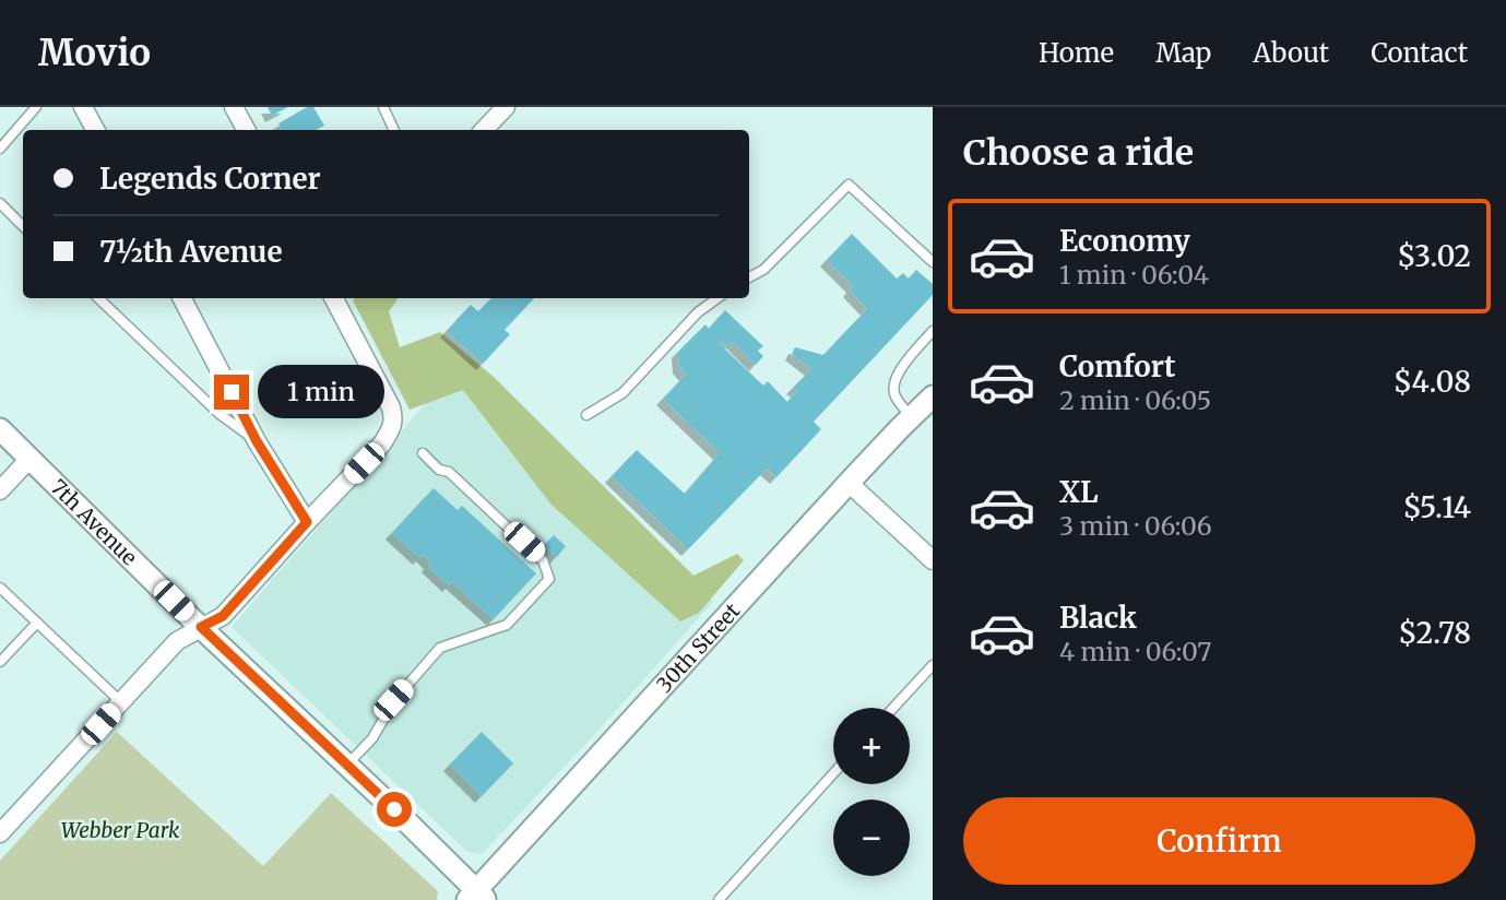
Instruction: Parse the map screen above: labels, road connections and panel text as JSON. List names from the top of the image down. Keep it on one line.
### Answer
{"streets":{"street":["7th Avenue","30th Street"]},"crossings":[["7th Avenue","30th Street"]],"parks":["Webber Park"],"page":{"header":"Movio","nav":["Home","Map","About","Contact"],"heading":"Choose a ride","banner":["Legends Corner","7½th Avenue"],"list":[{"name":"Economy","note":"1 min · 06:04","value":"$3.02"},{"name":"Comfort","note":"2 min · 06:05","value":"$4.08"},{"name":"XL","note":"3 min · 06:06","value":"$5.14"},{"name":"Black","note":"4 min · 06:07","value":"$2.78"}],"bubble":"1 min","map_buttons":["+","−"],"buttons":"Confirm"}}
